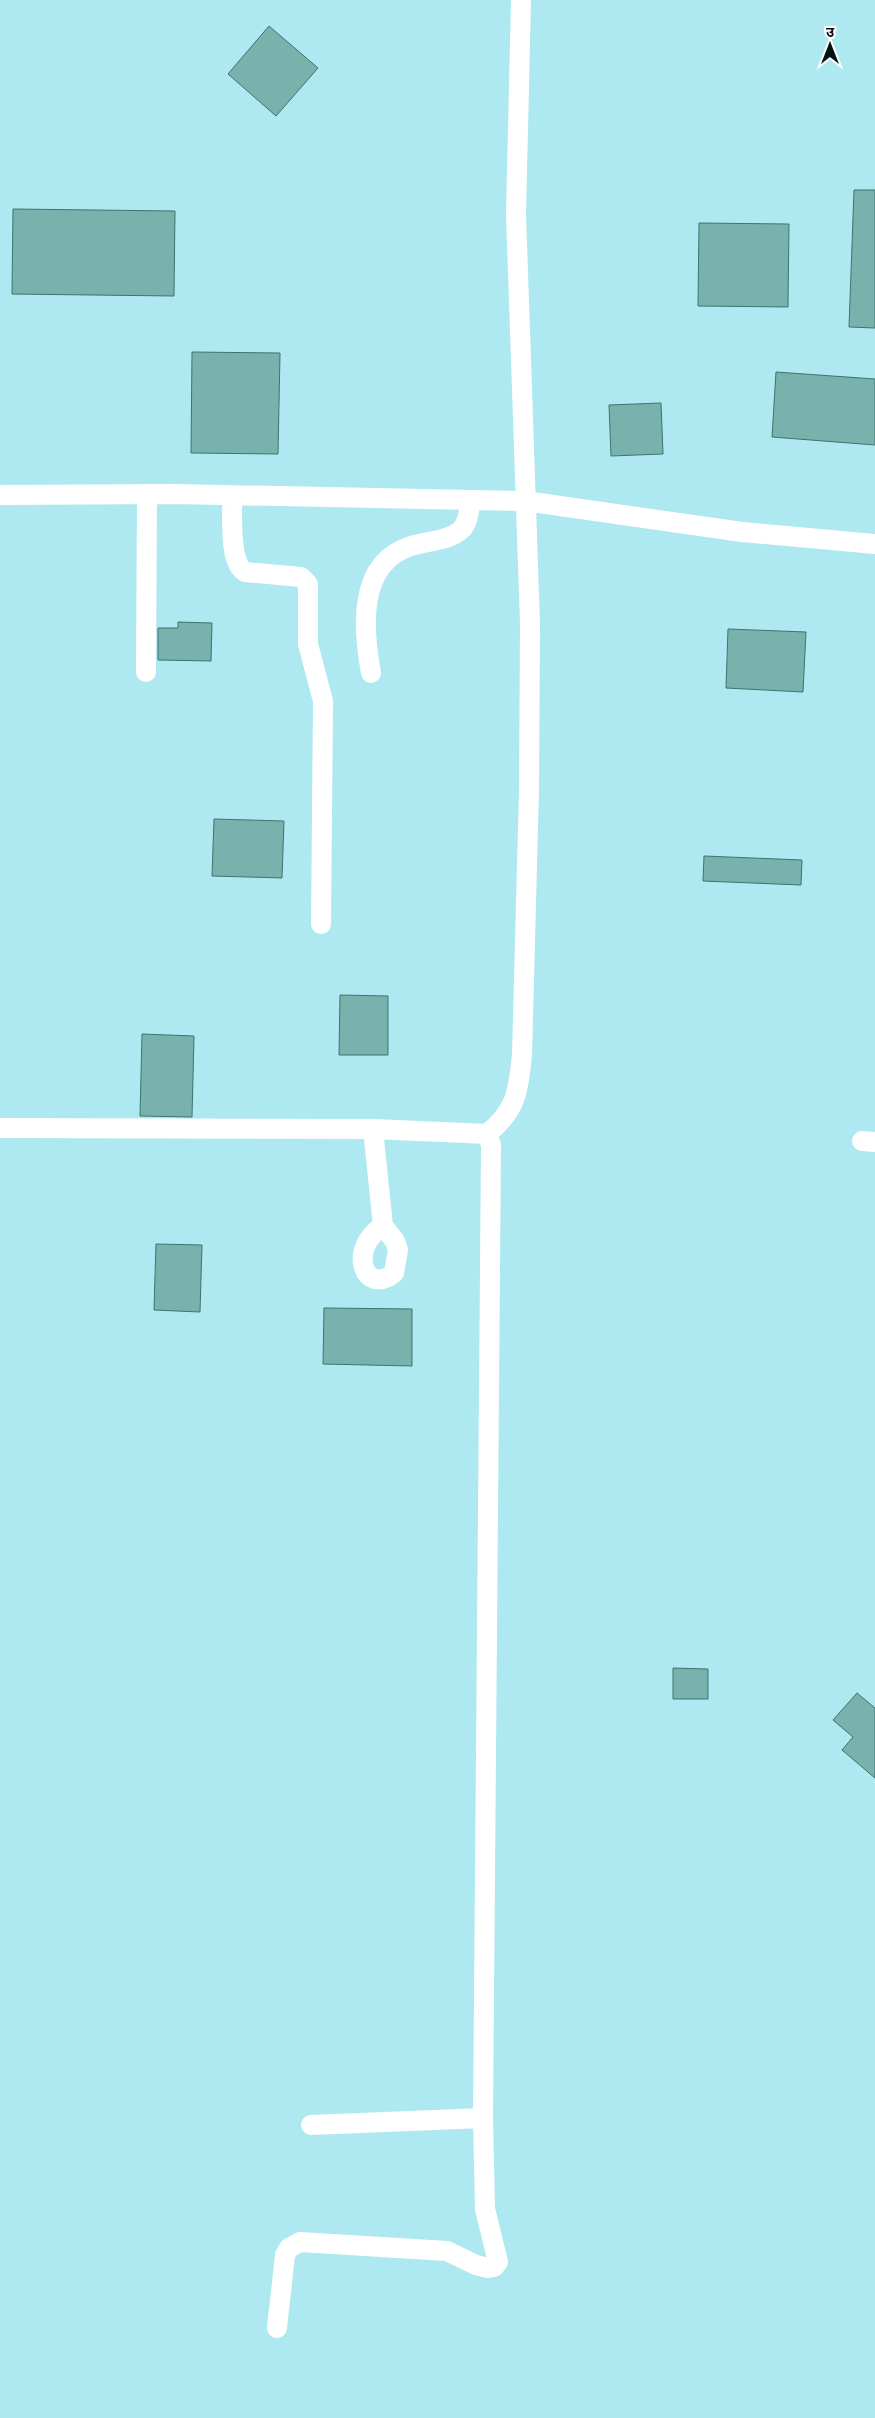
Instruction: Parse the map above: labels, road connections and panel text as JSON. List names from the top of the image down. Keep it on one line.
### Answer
{"north":"top"}
